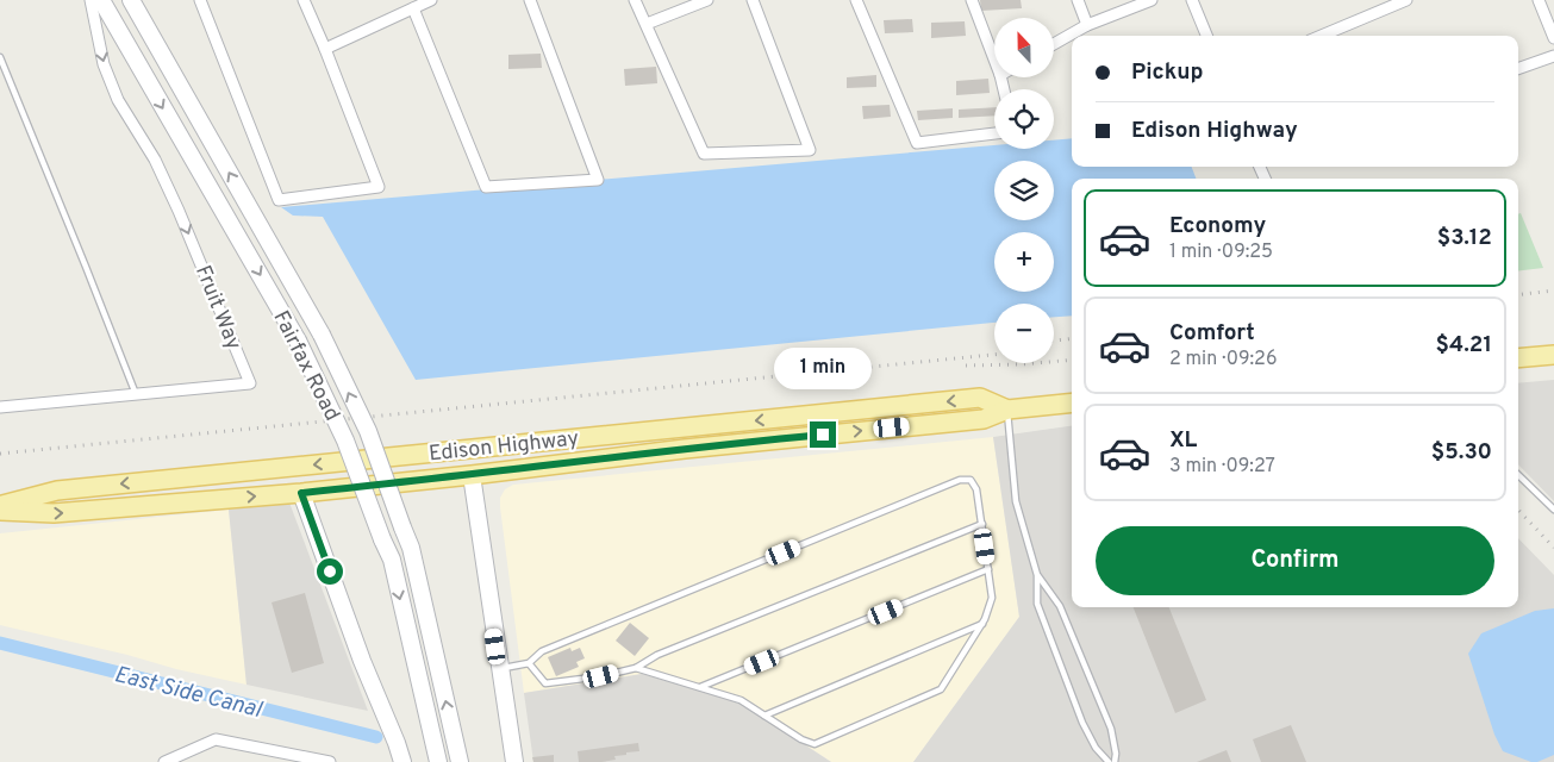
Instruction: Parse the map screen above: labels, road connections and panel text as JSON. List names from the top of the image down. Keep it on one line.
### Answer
{"streets":{"main road":["Fairfax Road","Edison Highway"],"street":["Fruit Way"]},"water":["East Side Canal"],"north":"top","page":{"map_buttons":["+","−"],"banner":["Pickup","Edison Highway"],"list":[{"name":"Economy","note":"1 min · 09:25","value":"$3.12"},{"name":"Comfort","note":"2 min · 09:26","value":"$4.21"},{"name":"XL","note":"3 min · 09:27","value":"$5.30"}],"bubble":"1 min","buttons":"Confirm"}}
